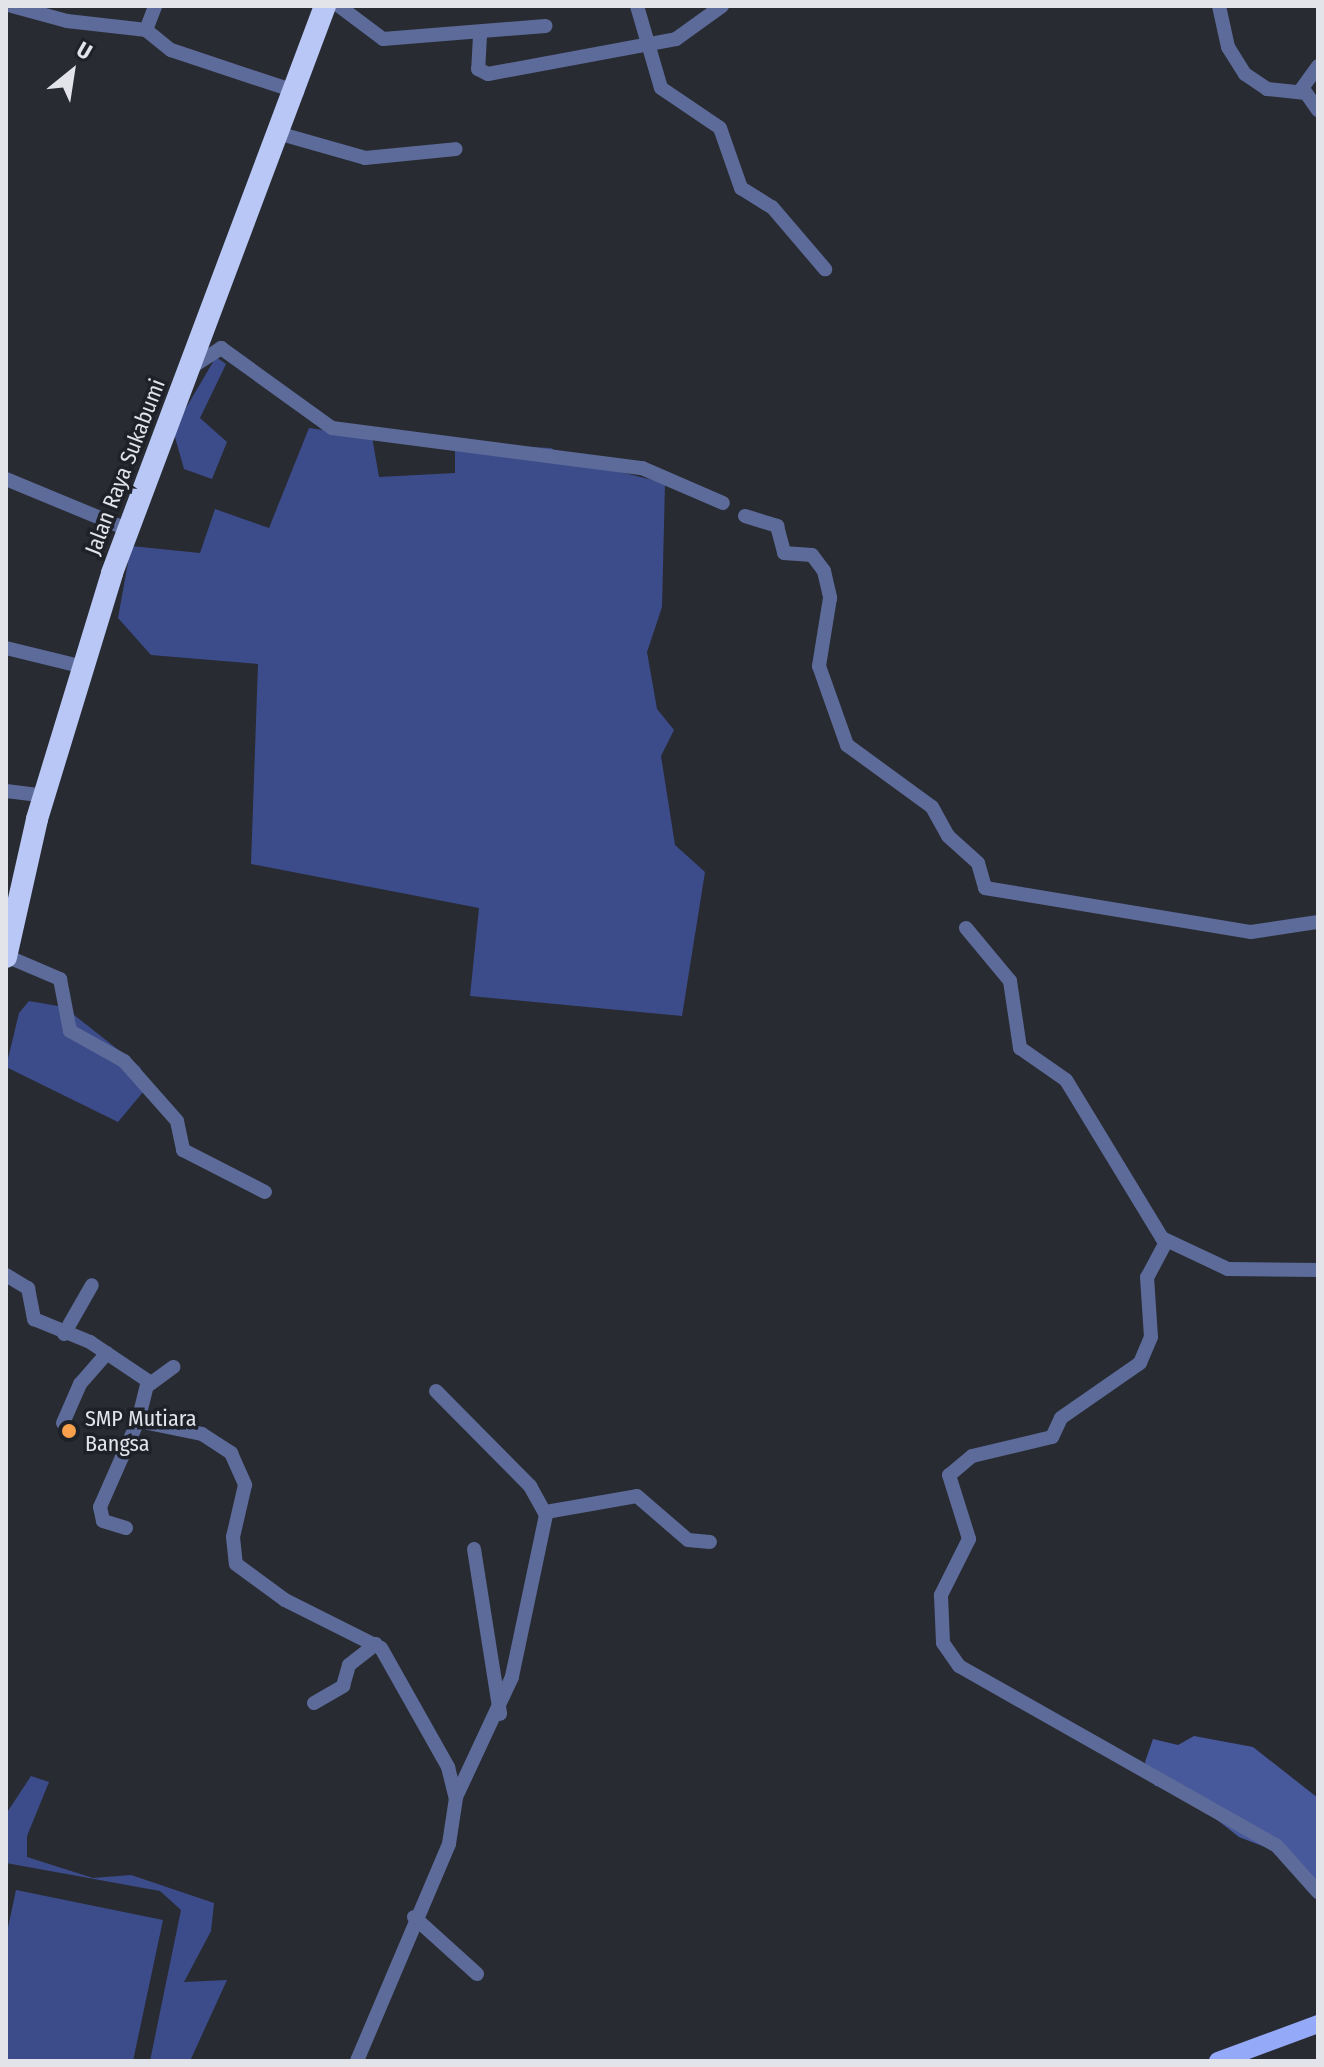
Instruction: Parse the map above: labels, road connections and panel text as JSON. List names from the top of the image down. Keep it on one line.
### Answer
{"streets":{"highway":["Jalan Raya Sukabumi"]},"places":["SMP Mutiara Bangsa"],"north":"top right"}
